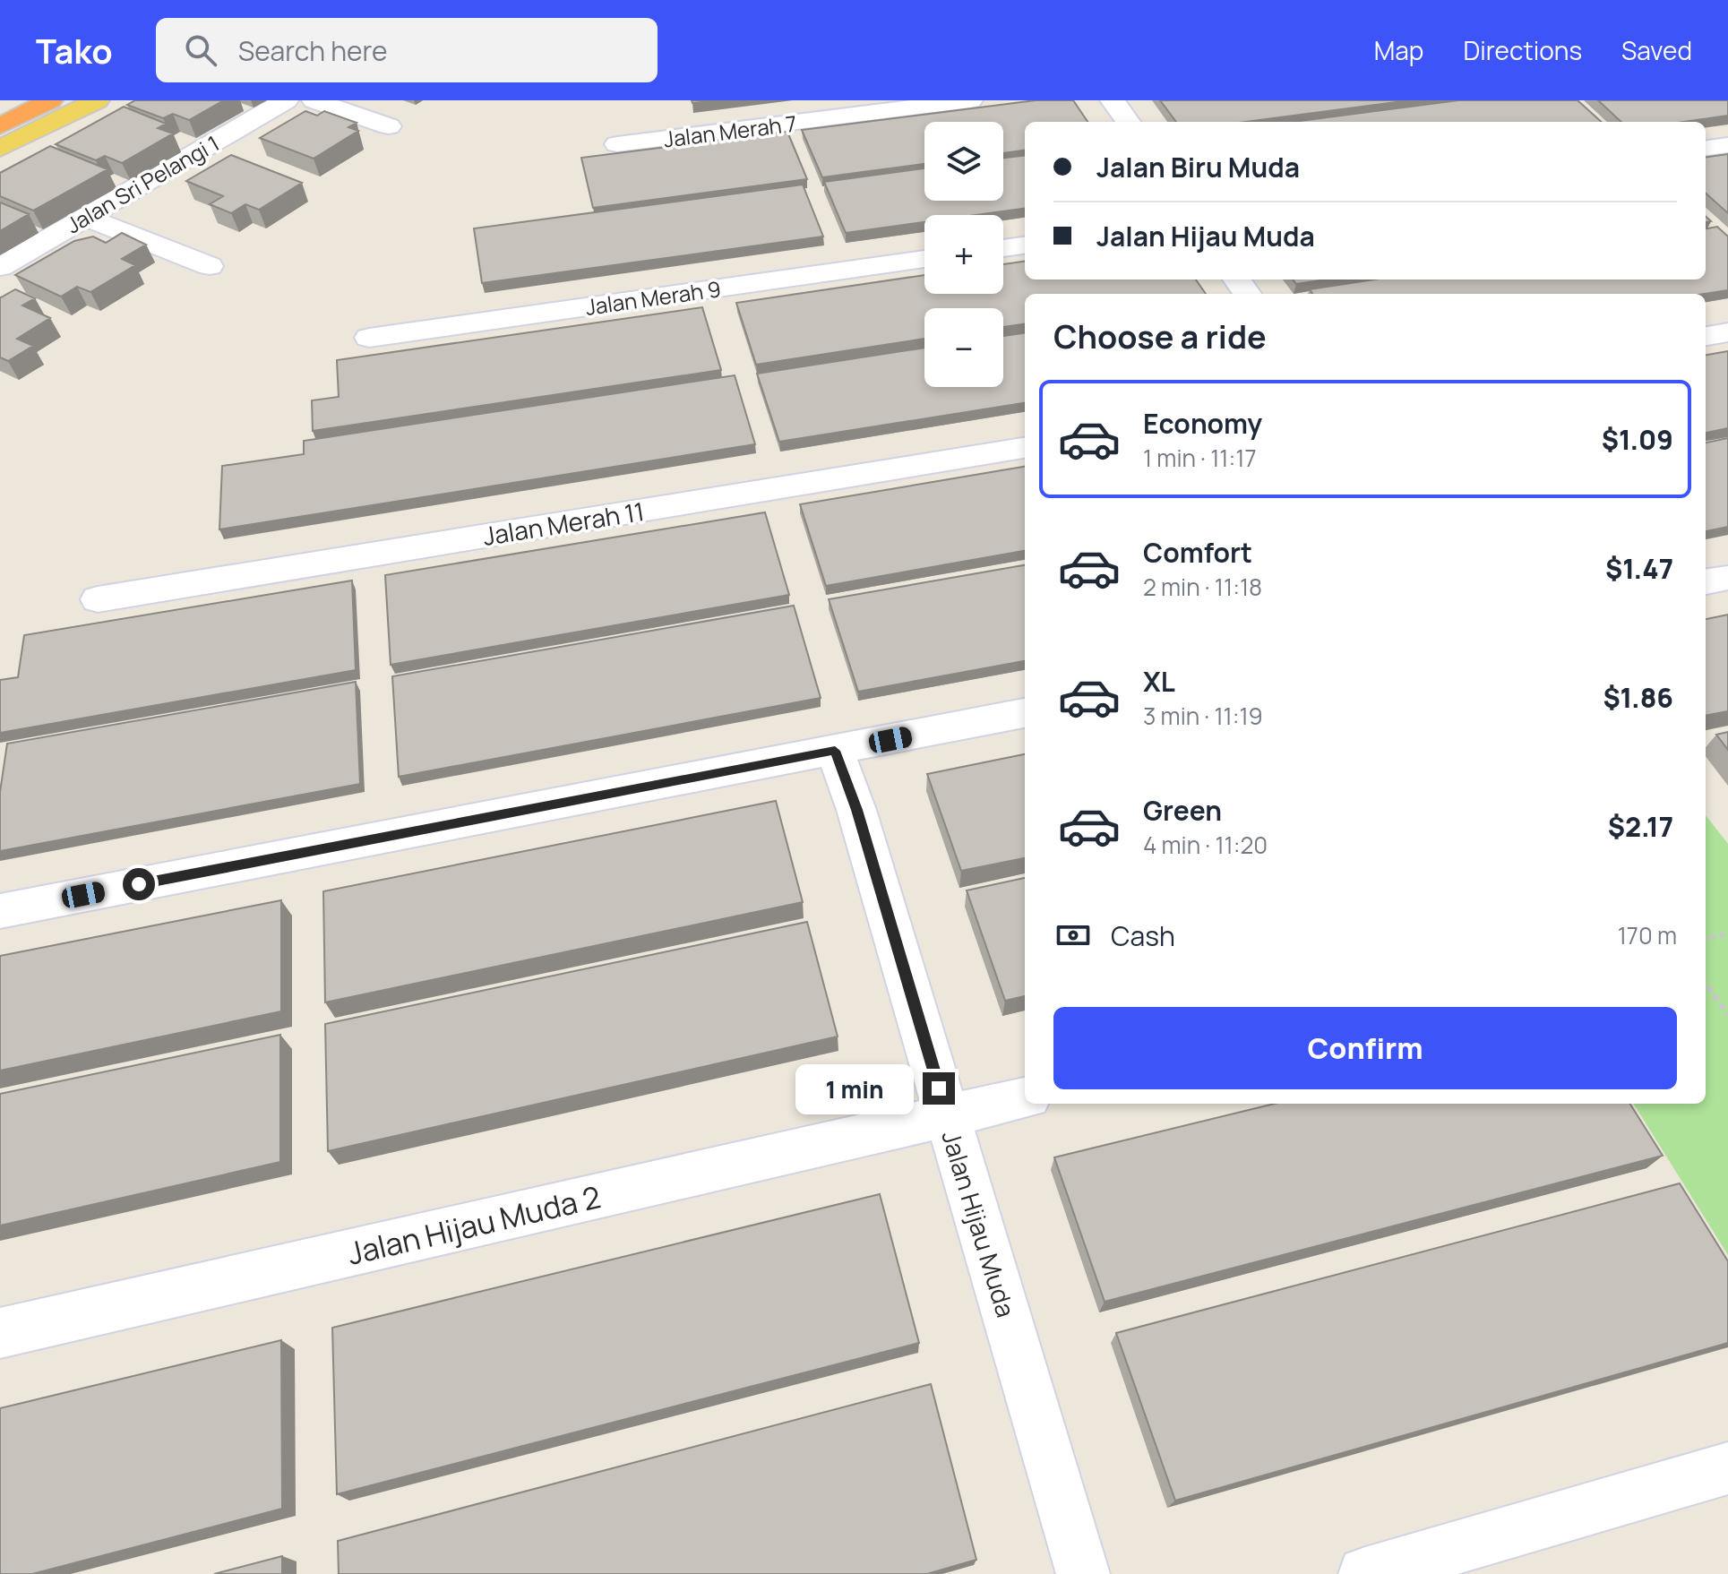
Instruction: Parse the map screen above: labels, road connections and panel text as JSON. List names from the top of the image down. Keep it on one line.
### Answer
{"streets":{"street":["Jalan Merah 7","Jalan Sri Pelangi 1","Jalan Merah 9","Jalan Merah 11","Jalan Hijau Muda","Jalan Hijau Muda 2"]},"crossings":[["Jalan Hijau Muda","Jalan Hijau Muda 2"]],"page":{"header":"Tako","search":"Search here","nav":["Map","Directions","Saved"],"map_buttons":["+","−"],"banner":["Jalan Biru Muda","Jalan Hijau Muda"],"heading":"Choose a ride","list":[{"name":"Economy","note":"1 min · 11:17","value":"$1.09"},{"name":"Comfort","note":"2 min · 11:18","value":"$1.47"},{"name":"XL","note":"3 min · 11:19","value":"$1.86"},{"name":"Green","note":"4 min · 11:20","value":"$2.17"}],"pay":["Cash","170 m"],"buttons":"Confirm","bubble":"1 min"}}
